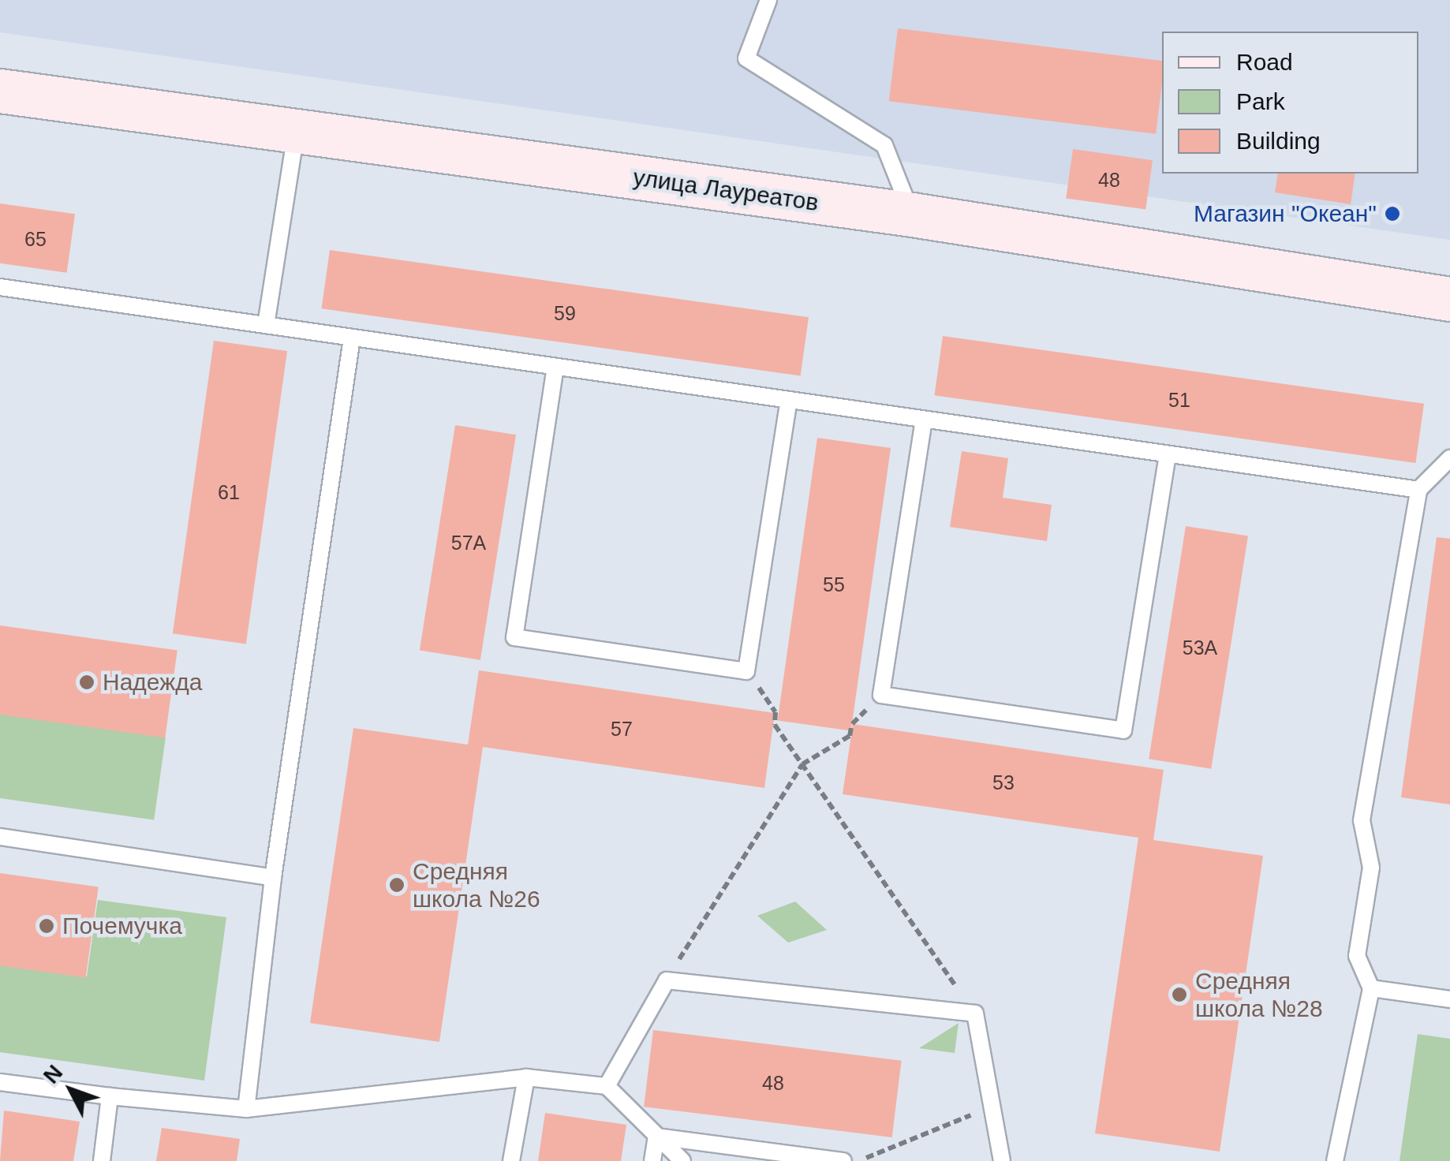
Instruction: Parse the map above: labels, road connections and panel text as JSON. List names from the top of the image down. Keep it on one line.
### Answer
{"streets":{"street":["улица Лауреатов"]},"places":["Магазин \"Океан\"","Надежда","Средняя школа №26","Почемучка","Средняя школа №28"],"house_numbers":["48","65","59","51","61","57А","55","53А","57","53","48"],"legend":["Road","Park","Building"],"north":"top left"}
